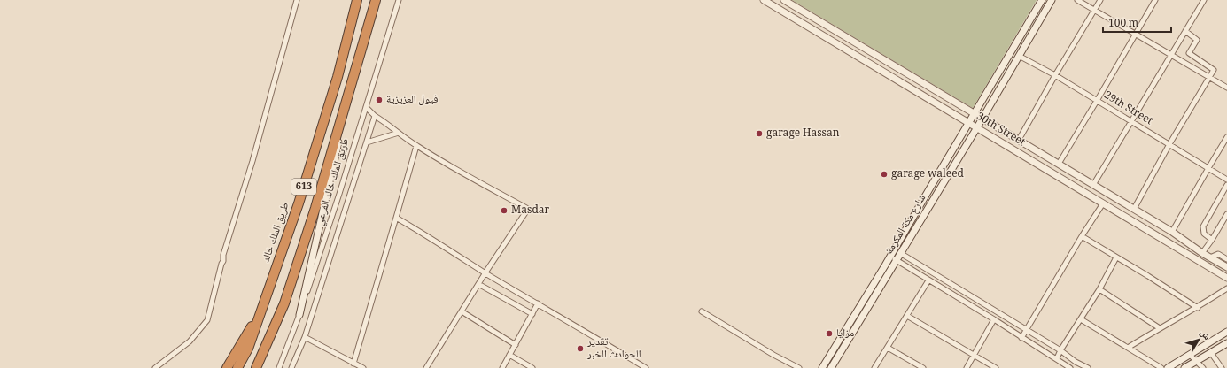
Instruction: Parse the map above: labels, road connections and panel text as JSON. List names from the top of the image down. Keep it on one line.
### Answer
{"streets":{"highway":["613","طريق الملك خالد"],"main road":["30th Street","شارع مكة المكرمة"],"street":["29th Street","طريق الملك خالد الفرعي"]},"crossings":[["29th Street","شارع مكة المكرمة"],["30th Street","شارع مكة المكرمة"]],"places":["فيول العزيزية","garage Hassan","garage waleed","Masdar","مزايا","تقدير الحوادث الخبر"],"scale_bar":"100 m","north":"top right"}
